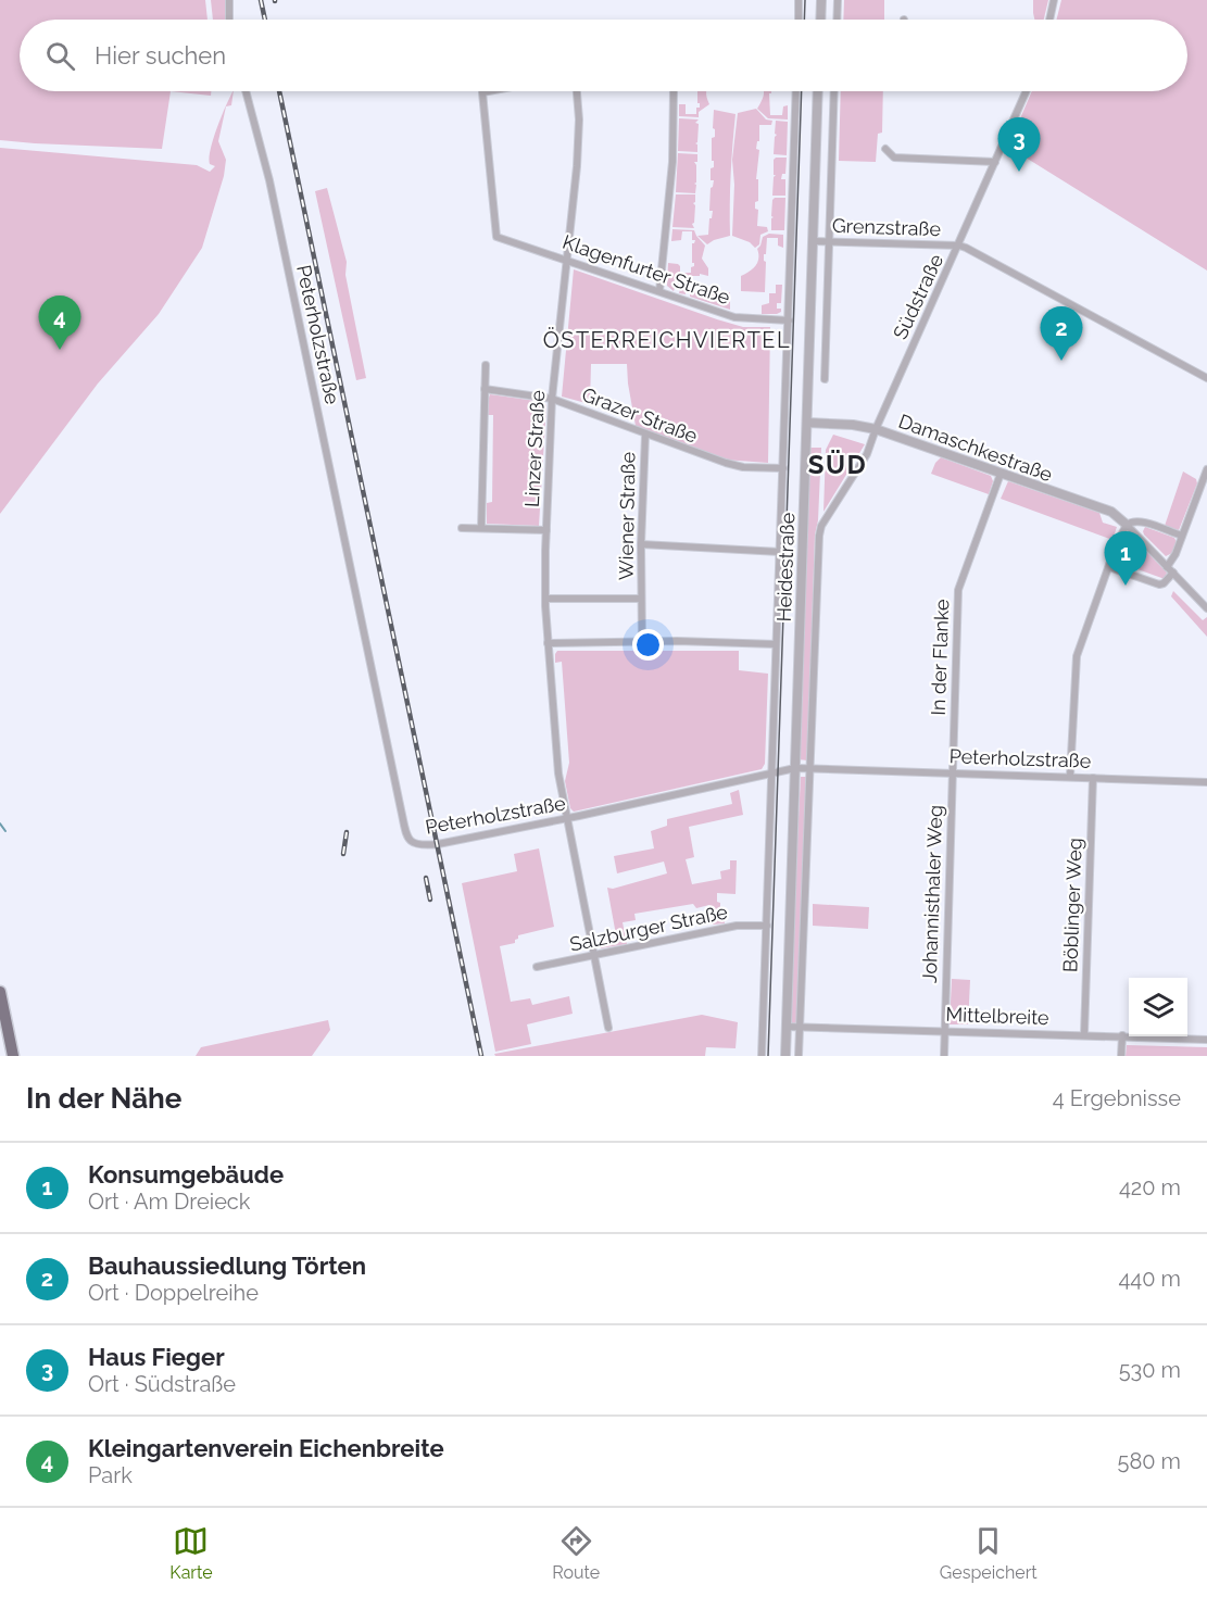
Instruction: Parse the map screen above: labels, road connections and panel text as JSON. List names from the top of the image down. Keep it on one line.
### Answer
{"streets":{"street":["Grenzstraße","Klagenfurter Straße","Südstraße","Peterholzstraße","Grazer Straße","Damaschkestraße","Linzer Straße","Wiener Straße","Heidestraße","In der Flanke","Johannisthaler Weg","Böblinger Weg","Salzburger Straße","Mittelbreite"]},"crossings":[["Grenzstraße","Südstraße"],["Grenzstraße","Heidestraße"],["Klagenfurter Straße","Linzer Straße"],["Klagenfurter Straße","Heidestraße"],["Südstraße","Damaschkestraße"],["Südstraße","Heidestraße"],["Peterholzstraße","Linzer Straße"],["Peterholzstraße","Heidestraße"],["Peterholzstraße","In der Flanke"],["Peterholzstraße","Johannisthaler Weg"],["Peterholzstraße","Böblinger Weg"],["Grazer Straße","Linzer Straße"],["Grazer Straße","Wiener Straße"],["Grazer Straße","Heidestraße"],["Damaschkestraße","Heidestraße"],["Damaschkestraße","In der Flanke"],["Linzer Straße","Wiener Straße"],["Linzer Straße","Salzburger Straße"],["Wiener Straße","Heidestraße"],["Heidestraße","Salzburger Straße"],["Heidestraße","Mittelbreite"],["In der Flanke","Johannisthaler Weg"],["Johannisthaler Weg","Mittelbreite"],["Böblinger Weg","Mittelbreite"]],"districts":["ÖSTERREICHVIERTEL","SÜD"],"page":{"search":"Hier suchen","pins":["3","4","2","1"],"heading":["In der Nähe","4 Ergebnisse"],"list":[{"mark":"1","name":"Konsumgebäude","note":"Ort · Am Dreieck","value":"420 m"},{"mark":"2","name":"Bauhaussiedlung Törten","note":"Ort · Doppelreihe","value":"440 m"},{"mark":"3","name":"Haus Fieger","note":"Ort · Südstraße","value":"530 m"},{"mark":"4","name":"Kleingartenverein Eichenbreite","note":"Park","value":"580 m"}],"nav":["Karte","Route","Gespeichert"]}}
